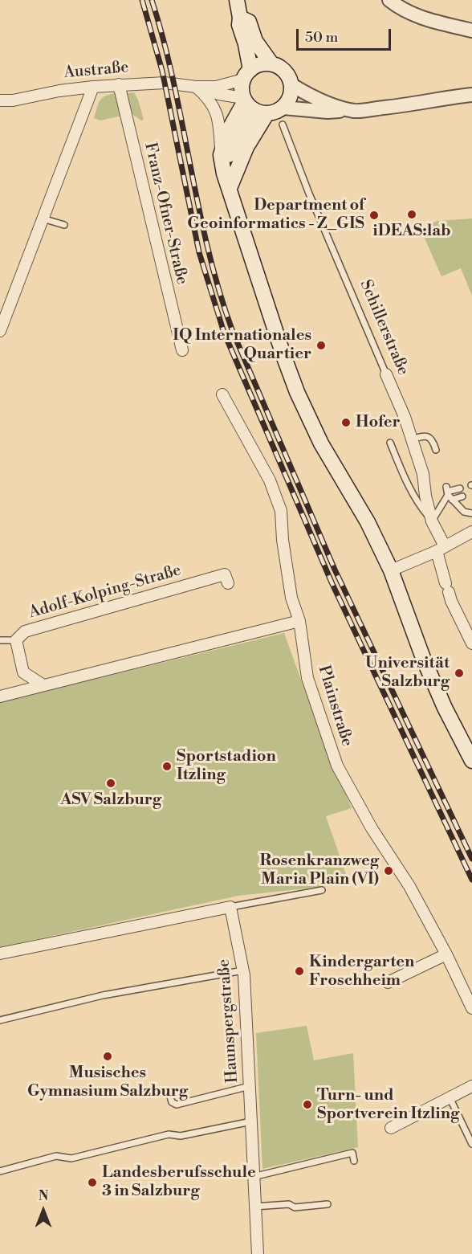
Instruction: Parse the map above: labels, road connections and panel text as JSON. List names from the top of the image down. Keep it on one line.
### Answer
{"streets":{"street":["Austraße","Franz-Ofner-Straße","Schillerstraße","Adolf-Kolping-Straße","Plainstraße","Haunspergstraße"]},"crossings":[["Austraße","Franz-Ofner-Straße"]],"places":["iDEAS:lab","Department of Geoinformatics - Z_GIS","IQ Internationales Quartier","Hofer","Universität Salzburg","Sportstadion Itzling","ASV Salzburg","Rosenkranzweg Maria Plain (VI)","Kindergarten Froschheim","Musisches Gymnasium Salzburg","Turn- und Sportverein Itzling","Landesberufsschule 3 in Salzburg"],"scale_bar":"50 m","north":"top"}
